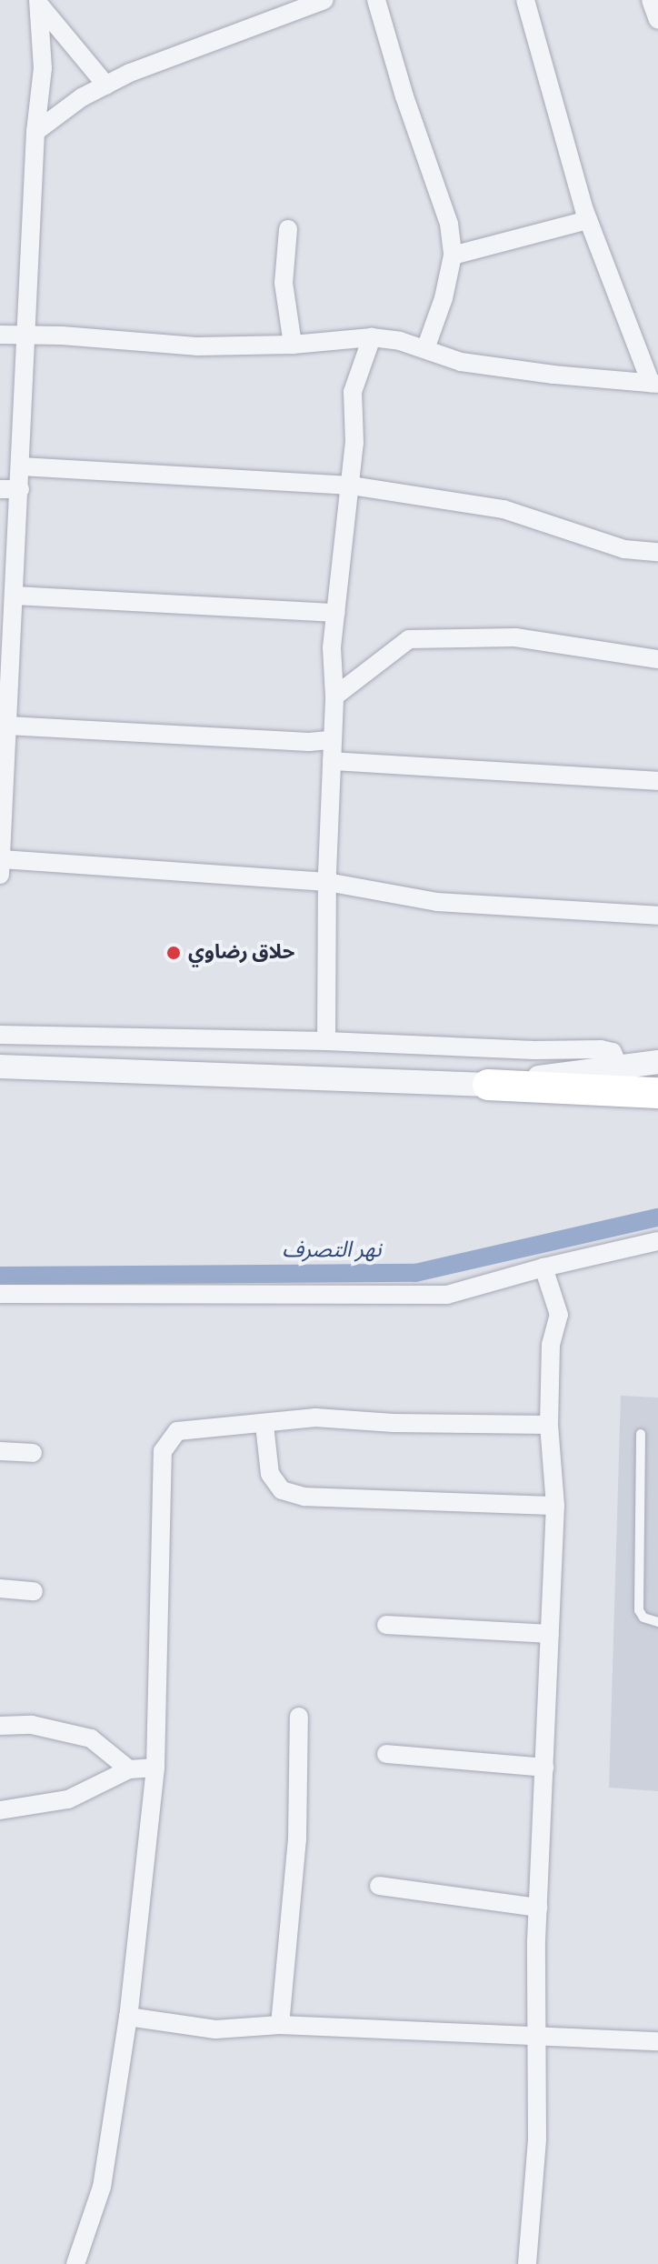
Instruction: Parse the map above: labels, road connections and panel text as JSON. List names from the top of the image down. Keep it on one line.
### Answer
{"water":["نهر التصرف"],"places":["حلاق رضاوي"]}
